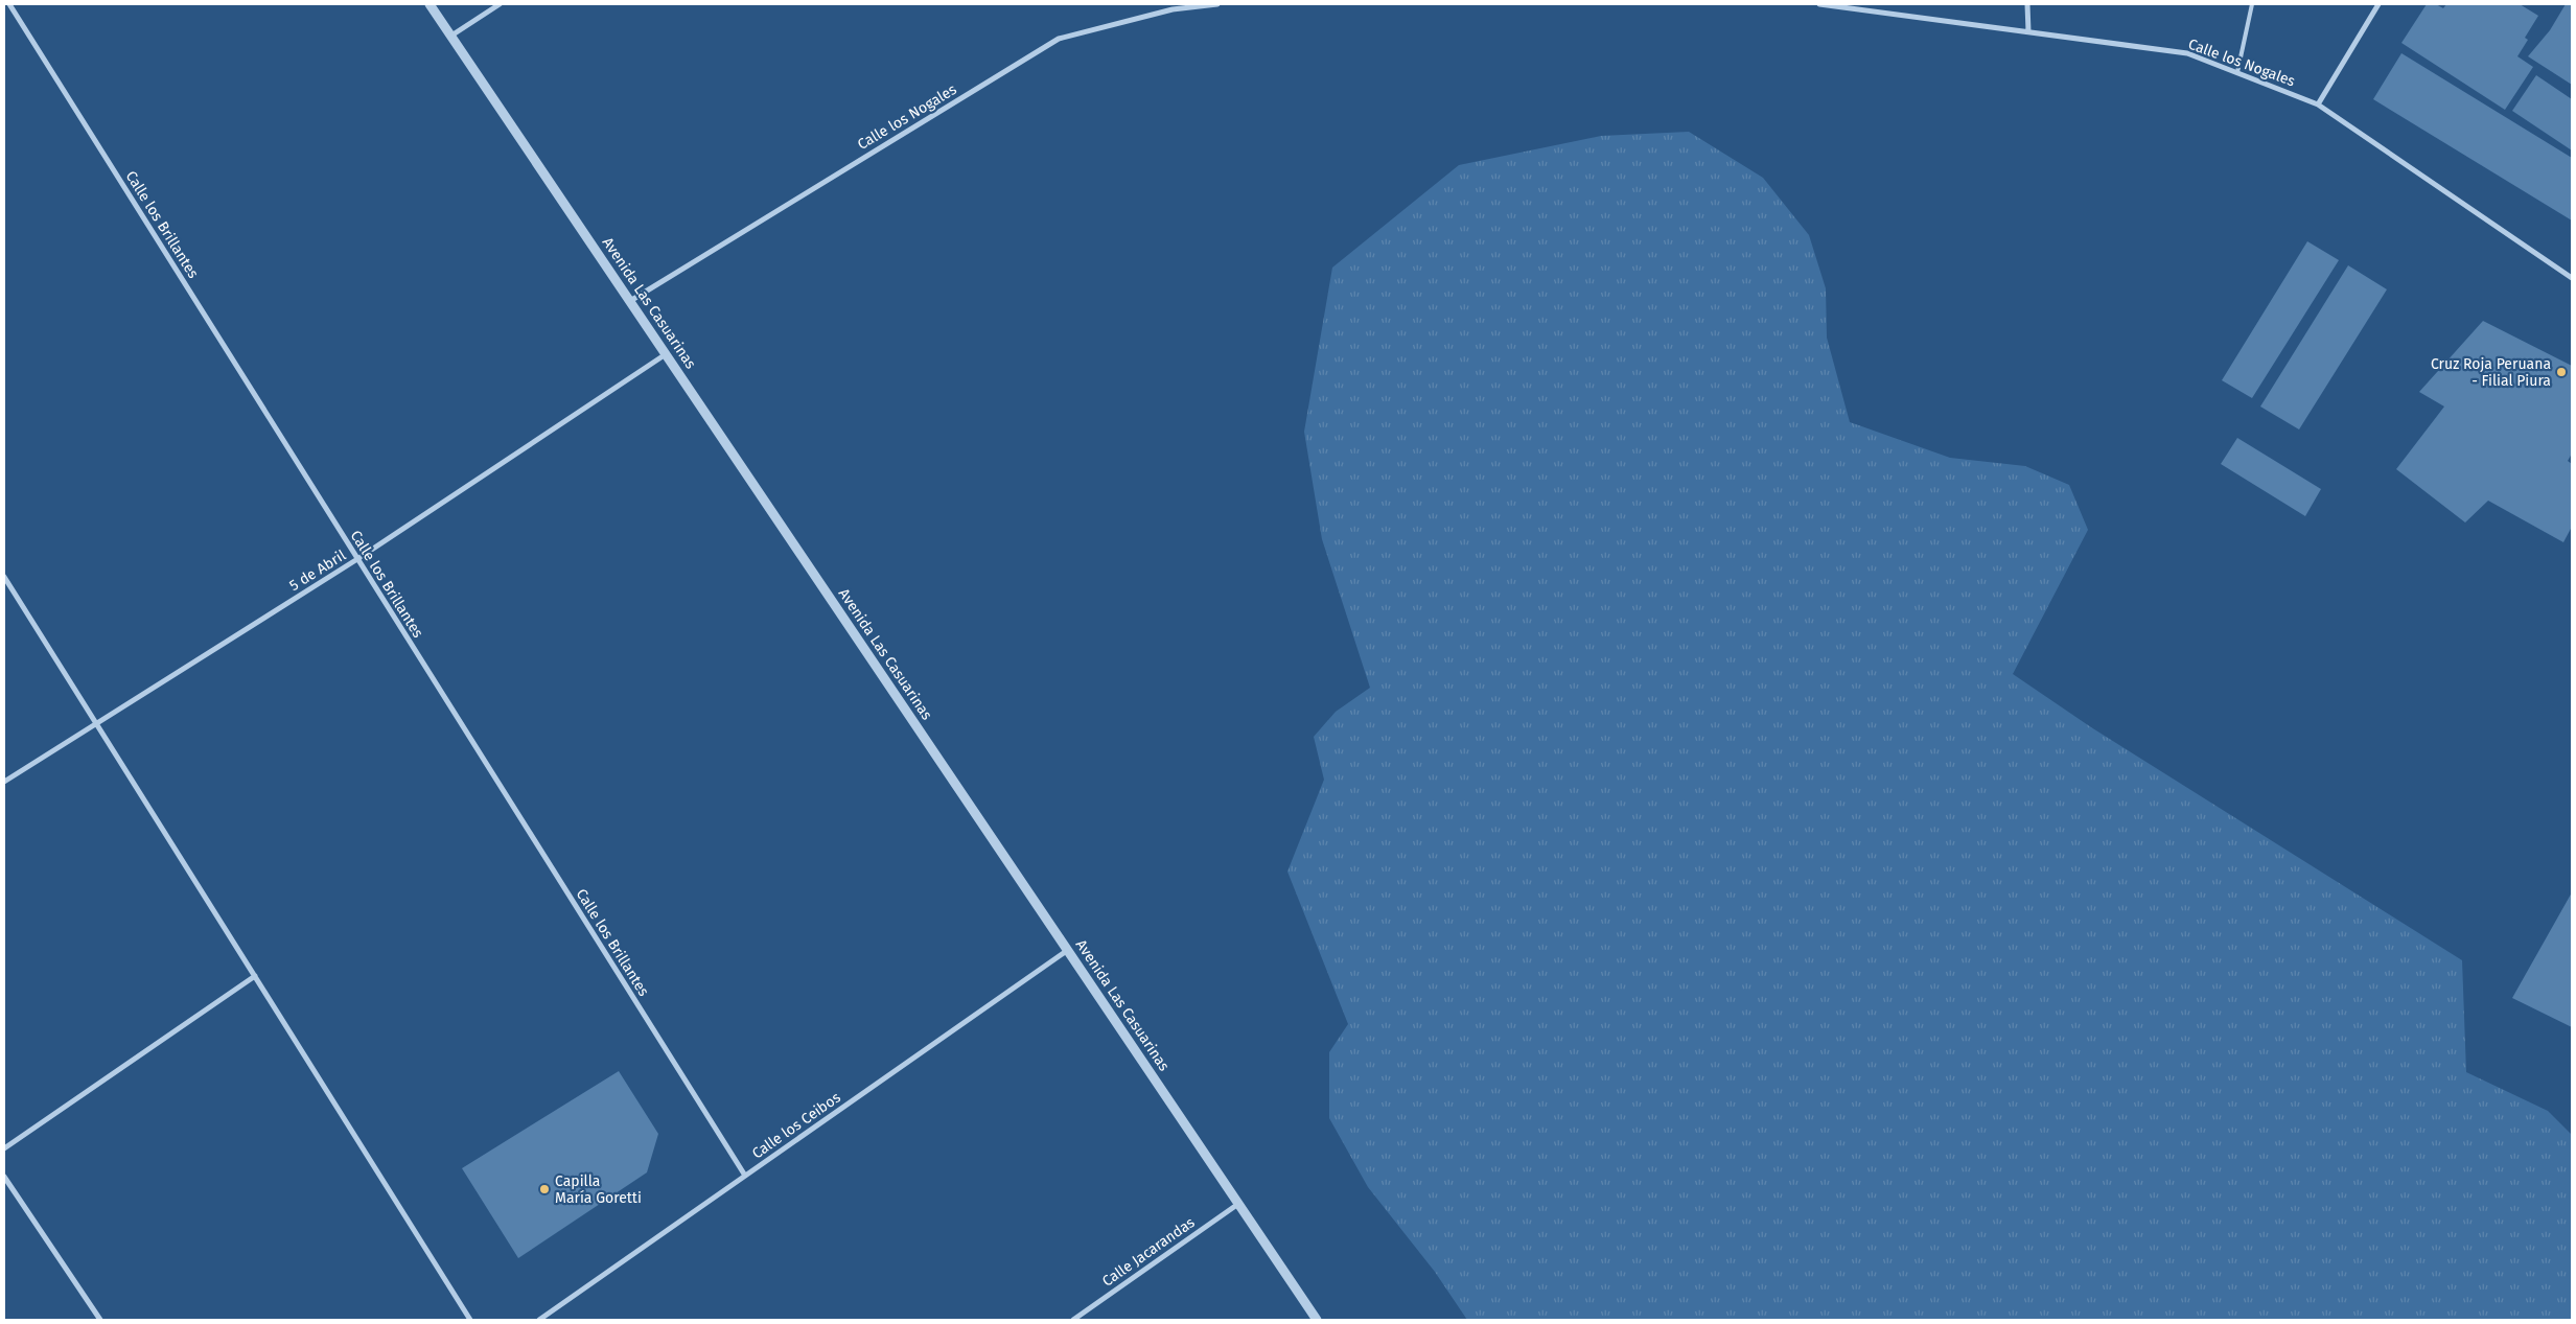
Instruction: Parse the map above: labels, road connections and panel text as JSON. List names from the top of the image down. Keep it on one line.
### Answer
{"streets":{"street":["Calle los Nogales","Calle los Brillantes","Avenida Las Casuarinas","5 de Abril","Calle los Ceibos","Calle Jacarandas"]},"crossings":[["Calle los Nogales","Avenida Las Casuarinas"],["Calle los Brillantes","5 de Abril"],["Calle los Brillantes","Calle los Ceibos"],["Avenida Las Casuarinas","5 de Abril"],["Avenida Las Casuarinas","Calle los Ceibos"],["Avenida Las Casuarinas","Calle Jacarandas"]],"places":["Cruz Roja Peruana - Filial Piura","Capilla María Goretti"]}
